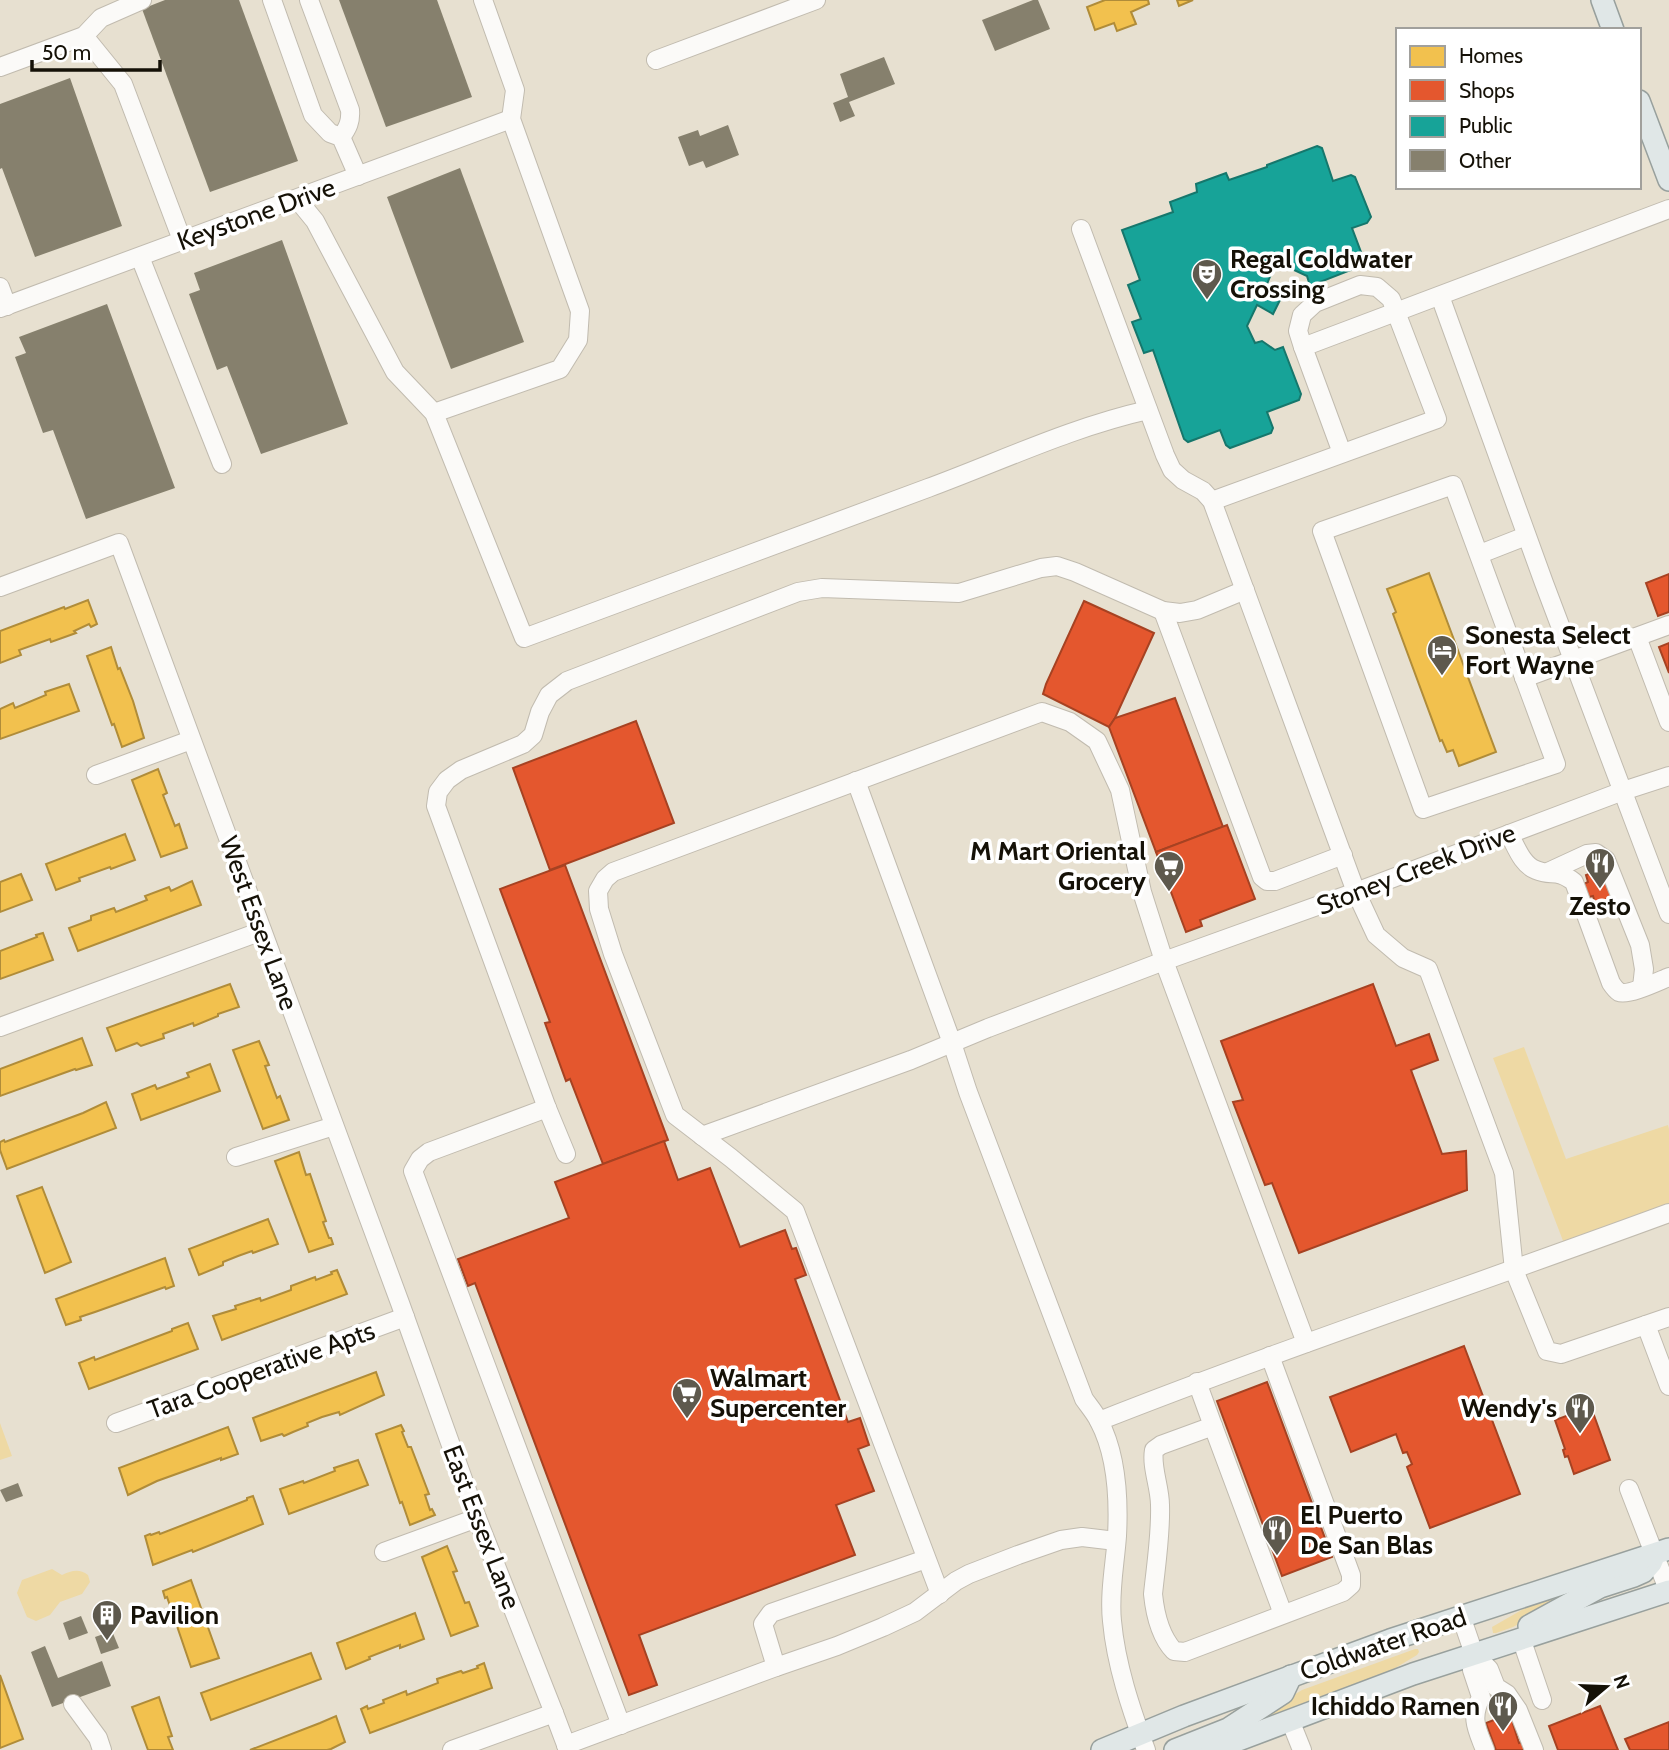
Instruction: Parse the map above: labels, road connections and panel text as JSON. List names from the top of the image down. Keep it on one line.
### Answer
{"streets":{"main road":["Coldwater Road"],"street":["Keystone Drive","Stoney Creek Drive","West Essex Lane","Tara Cooperative Apts","East Essex Lane"]},"crossings":[["West Essex Lane","Tara Cooperative Apts"],["West Essex Lane","East Essex Lane"],["Tara Cooperative Apts","East Essex Lane"]],"places":{"theatre":["Regal Coldwater Crossing"],"hotel":["Sonesta Select Fort Wayne"],"restaurant":["Zesto","Wendy's","El Puerto De San Blas","Ichiddo Ramen"],"supermarket":["M Mart Oriental Grocery","Walmart Supercenter"],"building":["Pavilion"]},"legend":["Homes","Shops","Public","Other"],"scale_bar":"50 m","north":"right"}
